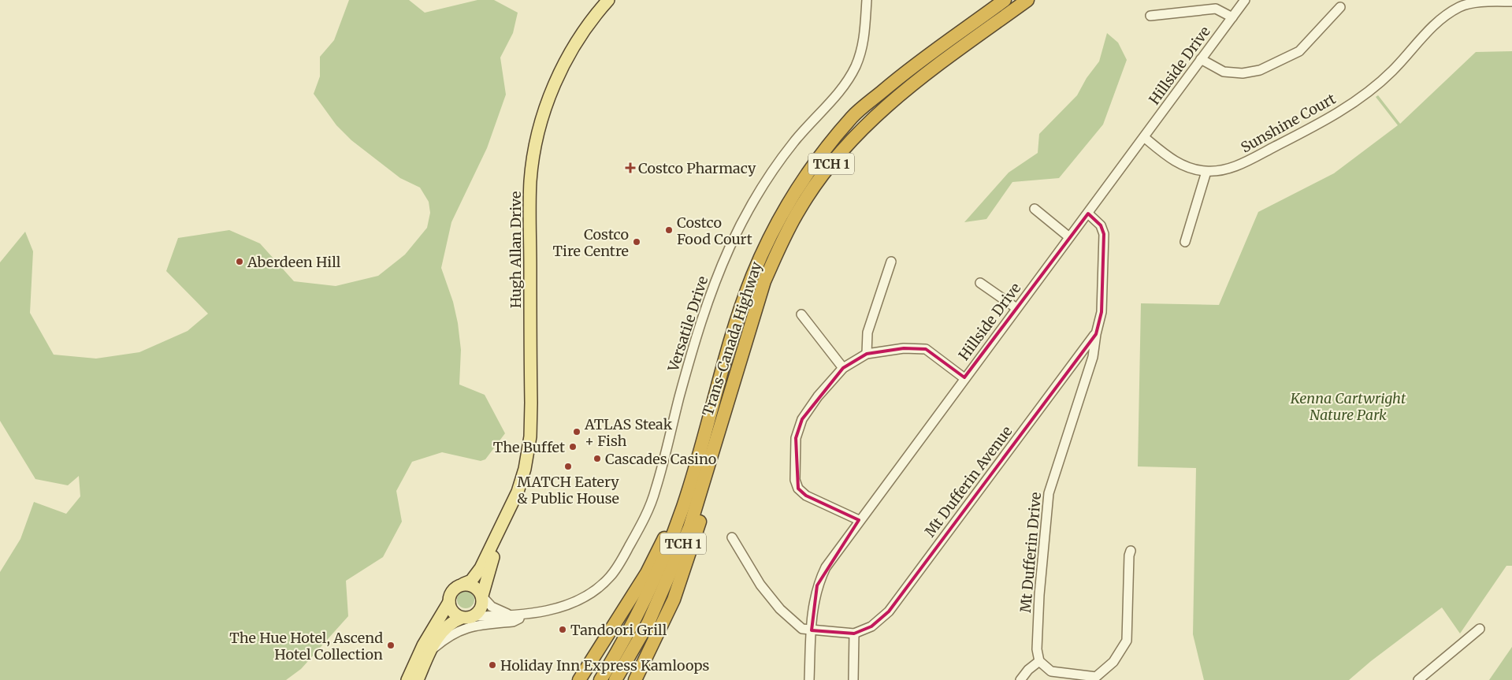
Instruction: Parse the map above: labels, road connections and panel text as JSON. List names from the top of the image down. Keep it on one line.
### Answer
{"streets":{"highway":["TCH 1","Trans-Canada Highway"],"main road":["Hugh Allan Drive"],"street":["Hillside Drive","Sunshine Court","Versatile Drive","Mt Dufferin Avenue","Mt Dufferin Drive"]},"crossings":[["Hillside Drive","Sunshine Court"],["Hillside Drive","Mt Dufferin Drive"],["Hugh Allan Drive","Versatile Drive"],["Mt Dufferin Avenue","Mt Dufferin Drive"]],"parks":["Kenna Cartwright Nature Park"],"places":{"health":["Costco Pharmacy"],"other":["Costco Food Court","Costco Tire Centre","Aberdeen Hill","ATLAS Steak + Fish","The Buffet","Cascades Casino","MATCH Eatery & Public House","Tandoori Grill","The Hue Hotel, Ascend Hotel Collection","Holiday Inn Express Kamloops"]}}
